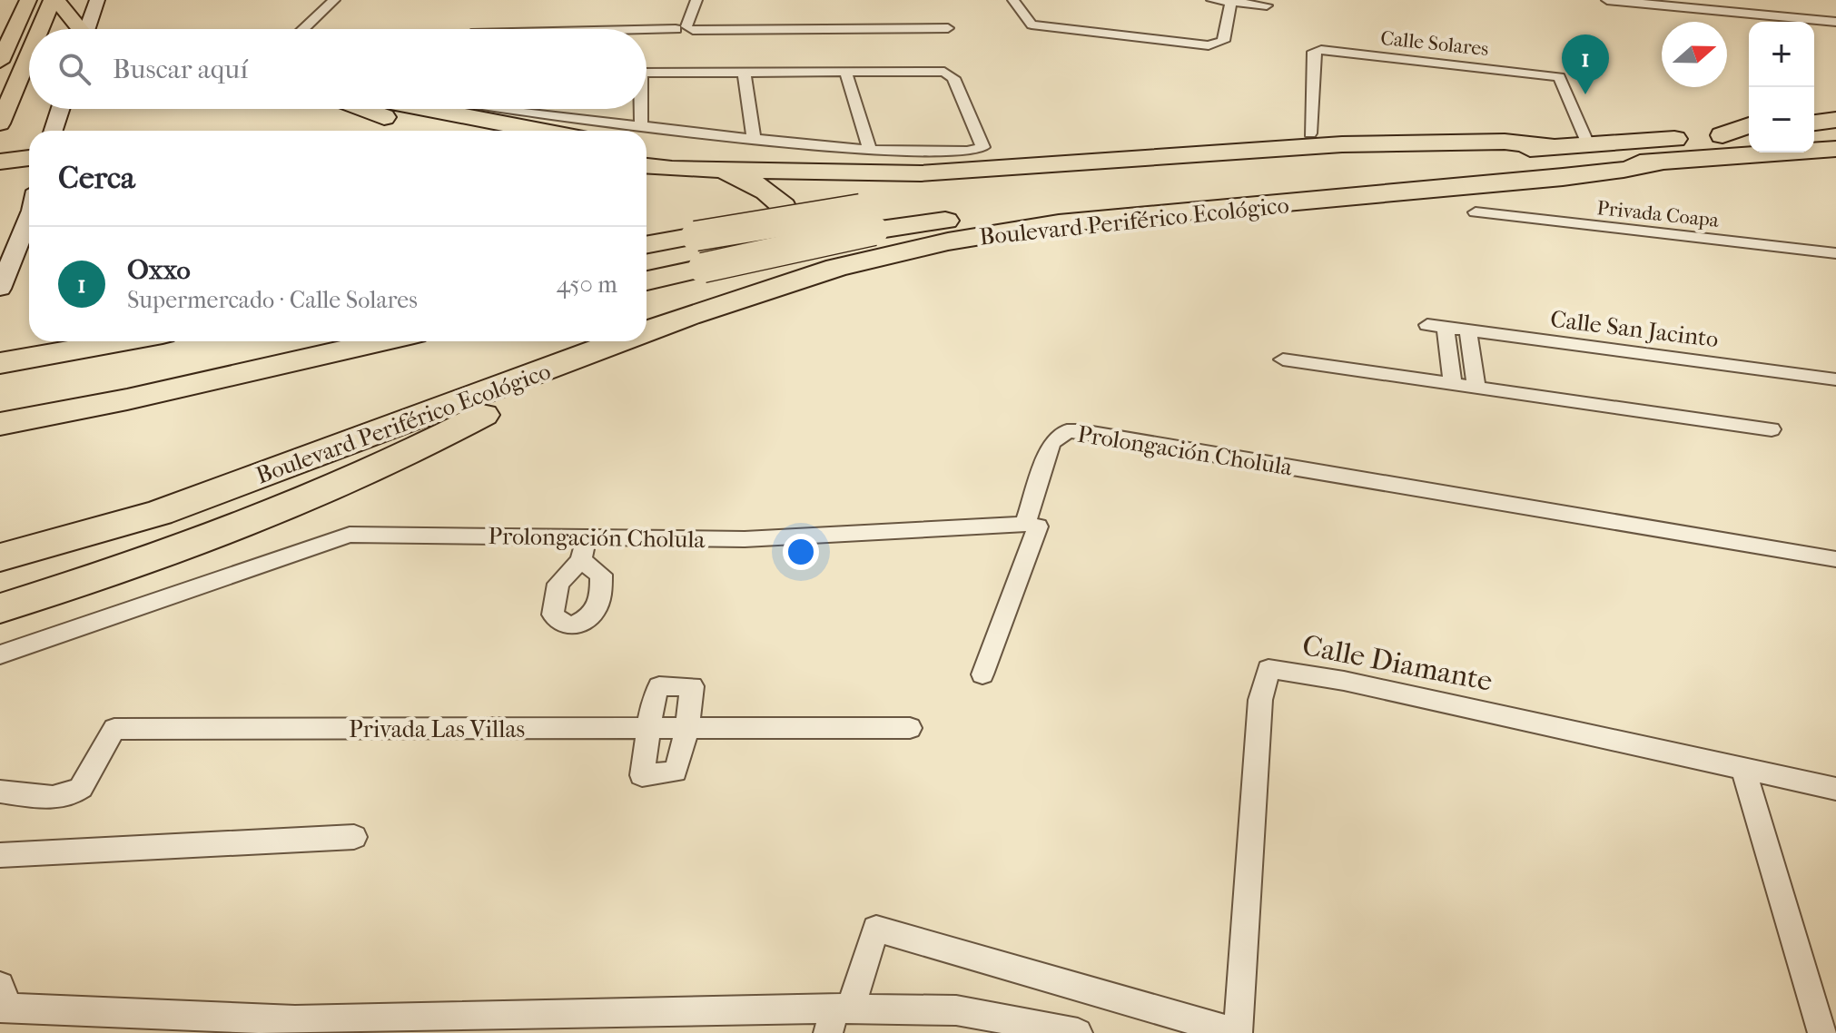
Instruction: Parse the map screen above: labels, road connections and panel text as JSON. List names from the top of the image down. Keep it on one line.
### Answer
{"streets":{"highway":["Boulevard Periférico Ecológico"],"street":["Calle Solares","Privada Coapa","Calle San Jacinto","Prolongación Cholula","Calle Diamante","Privada Las Villas"]},"crossings":[["Calle Solares","Boulevard Periférico Ecológico"]],"north":"right","page":{"map_buttons":["+","−"],"search":"Buscar aquí","pins":"1","heading":"Cerca","list":[{"mark":"1","name":"Oxxo","note":"Supermercado · Calle Solares","value":"450 m"}]}}
